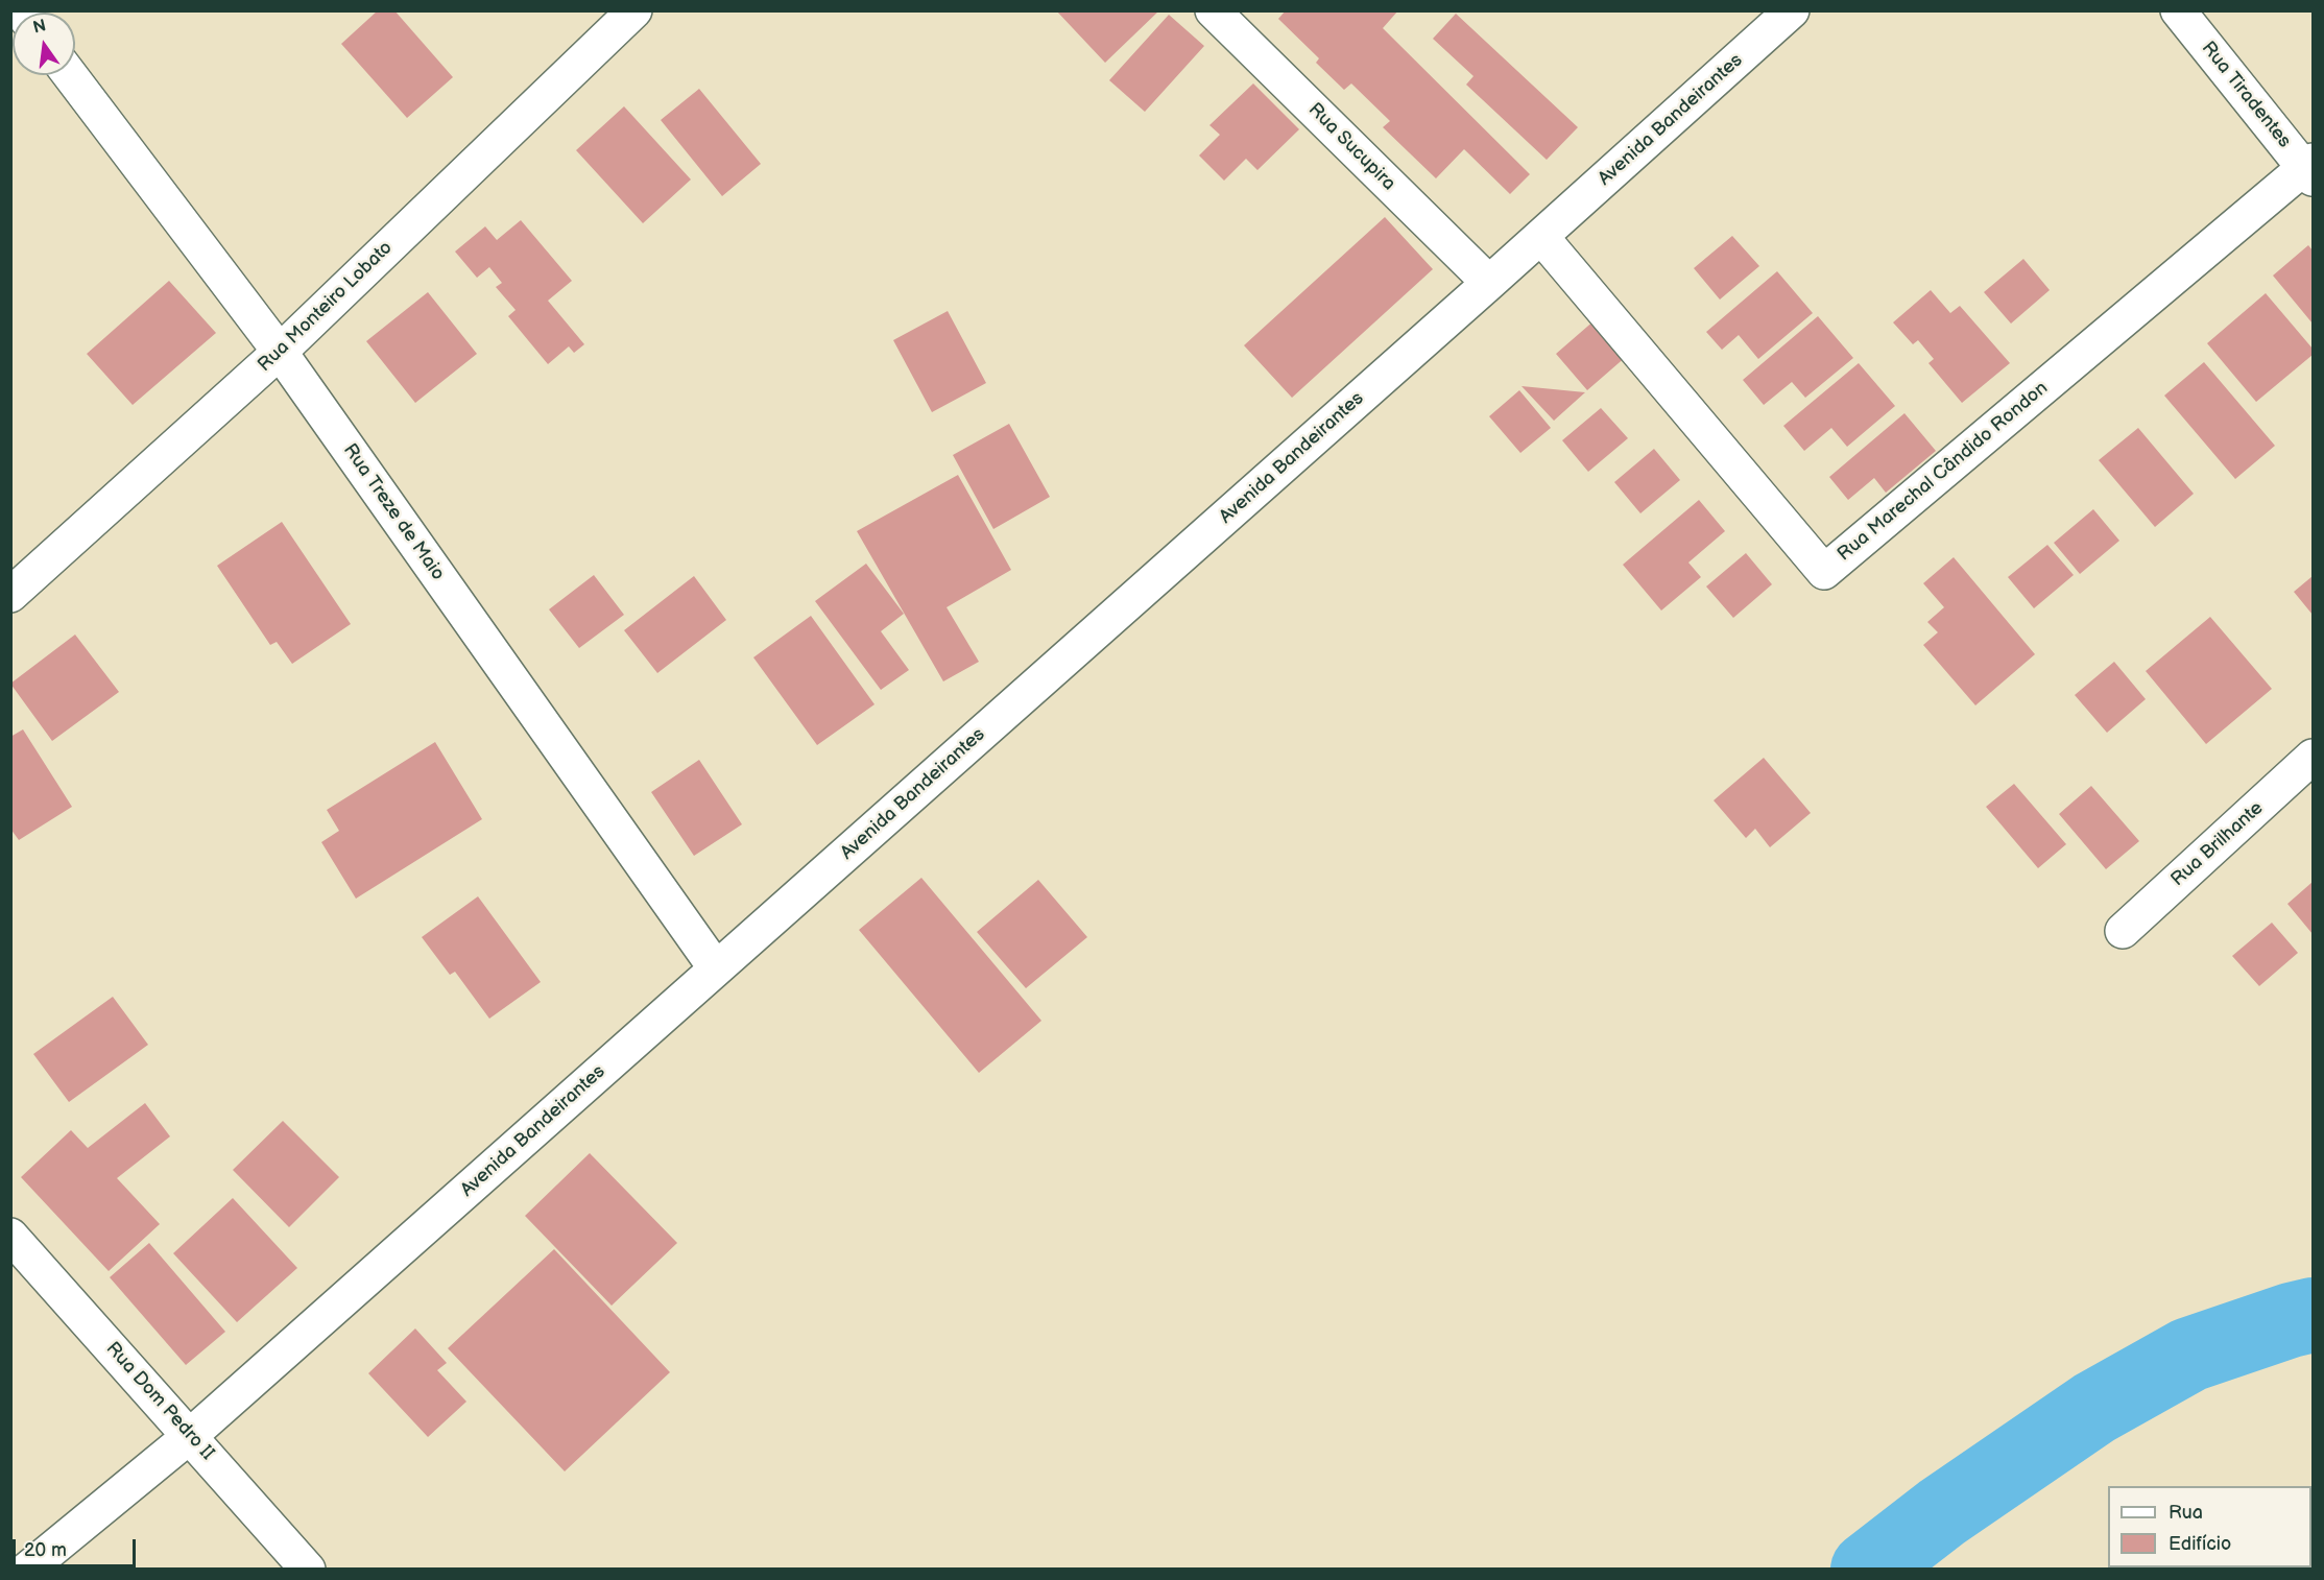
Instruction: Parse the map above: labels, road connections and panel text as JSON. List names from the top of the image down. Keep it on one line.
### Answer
{"streets":{"street":["Rua Tiradentes","Avenida Bandeirantes","Rua Sucupira","Rua Monteiro Lobato","Rua Marechal Cândido Rondon","Rua Treze de Maio","Rua Brilhante","Rua Dom Pedro II"]},"crossings":[["Rua Tiradentes","Rua Marechal Cândido Rondon"],["Avenida Bandeirantes","Rua Sucupira"],["Avenida Bandeirantes","Rua Marechal Cândido Rondon"],["Avenida Bandeirantes","Rua Treze de Maio"],["Avenida Bandeirantes","Rua Dom Pedro II"],["Rua Monteiro Lobato","Rua Treze de Maio"]],"legend":["Rua","Edifício"],"scale_bar":"20 m","north":"top"}
